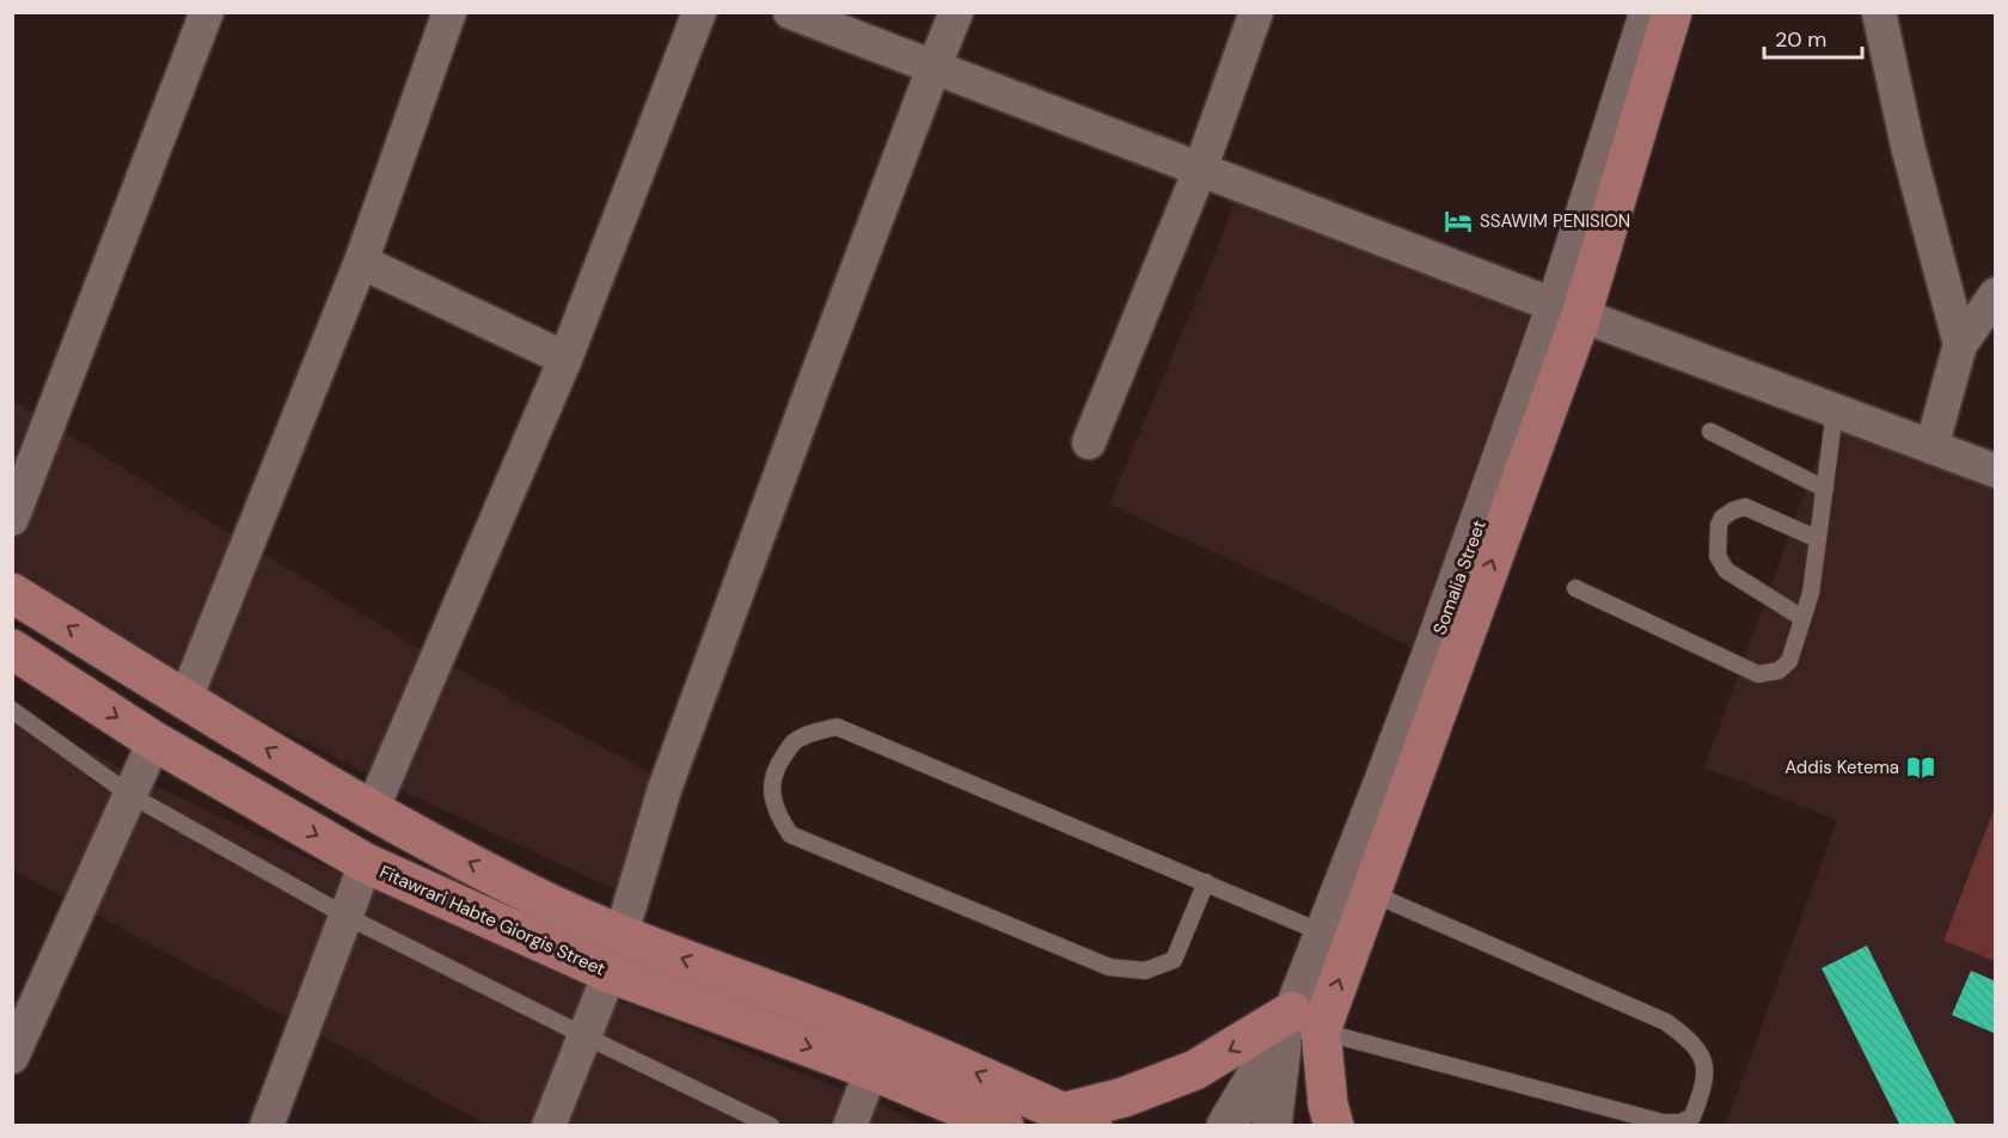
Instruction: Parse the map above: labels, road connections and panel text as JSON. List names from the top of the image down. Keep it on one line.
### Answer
{"streets":{"main road":["Somalia Street","Fitawrari Habte Giorgis Street"]},"places":{"hotel":["SSAWIM PENISION"],"library":["Addis Ketema"]},"scale_bar":"20 m"}
